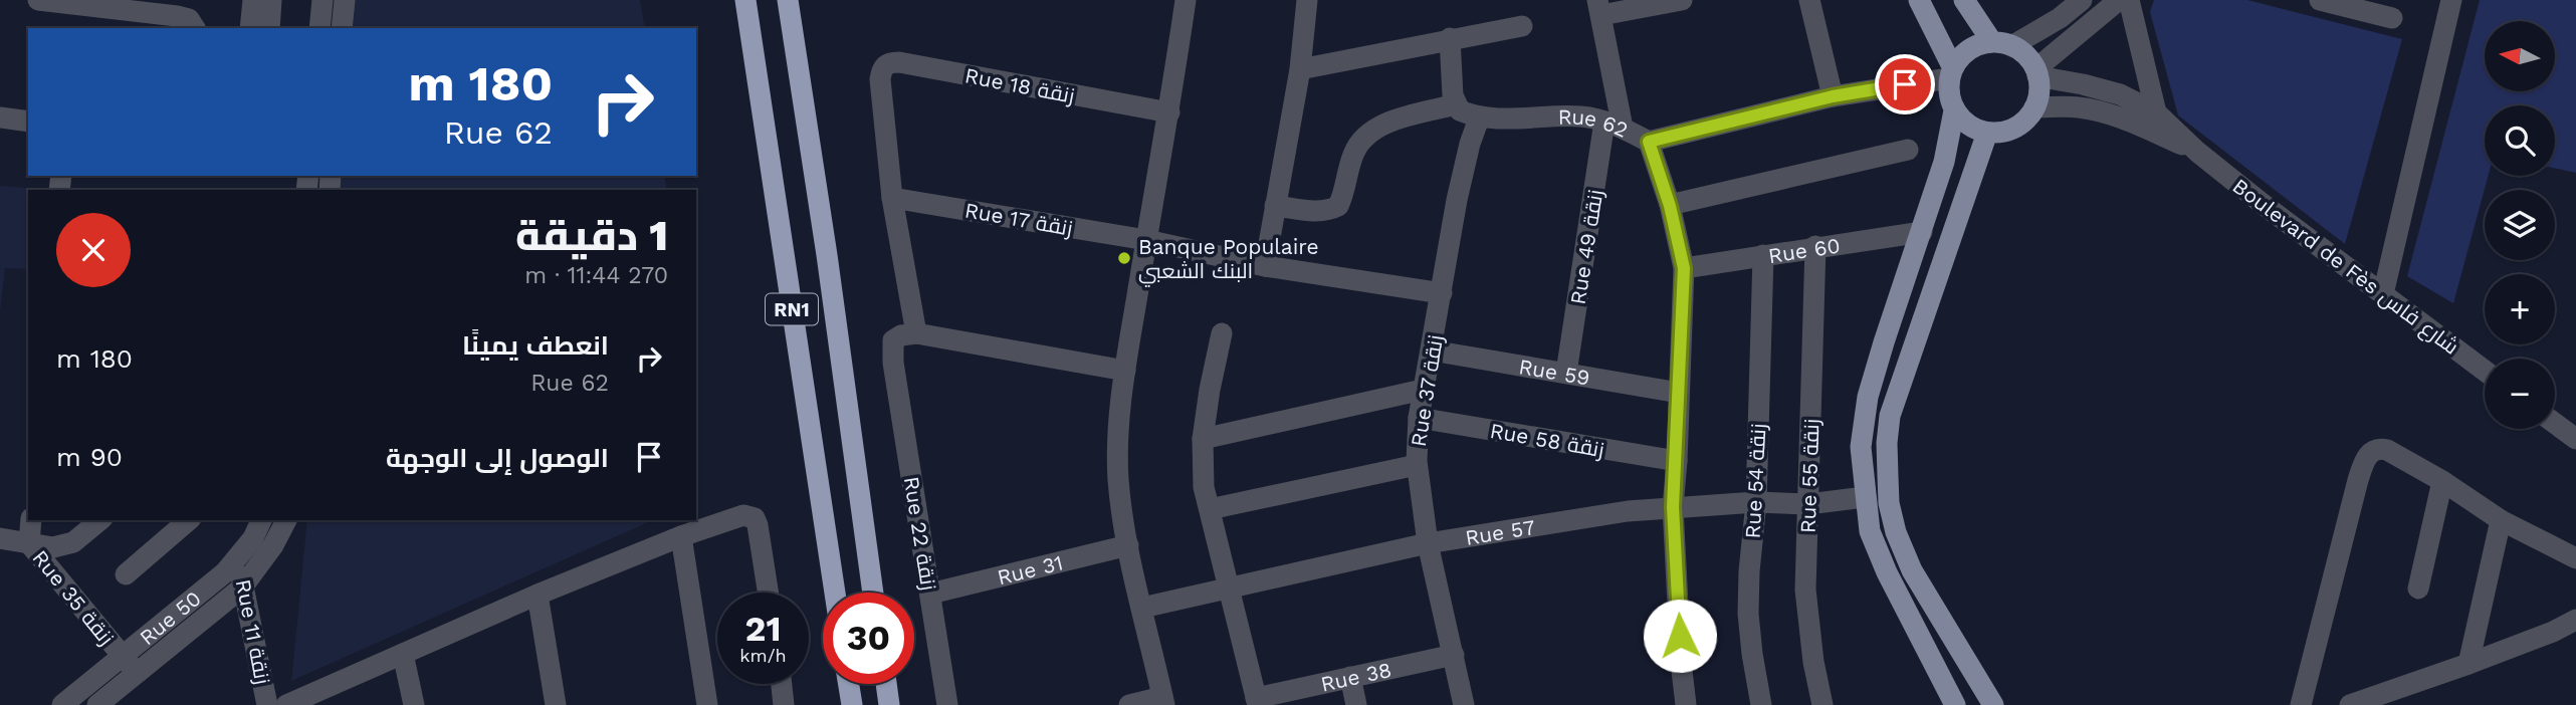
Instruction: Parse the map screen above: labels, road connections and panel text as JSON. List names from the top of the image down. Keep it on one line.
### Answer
{"streets":{"highway":["RN1"],"street":["Rue 18 زنقة","Rue 62","Rue 17 زنقة","Rue 49 زنقة","Rue 60","Boulevard de Fès شارع فاس","Rue 59","Rue 37 زنقة","Rue 58 زنقة","Rue 55 زنقة","Rue 54 زنقة","Rue 57","Rue 22 زنقة","Rue 31","Rue 35 زنقة","Rue 50","Rue 11 زنقة","Rue 38"]},"crossings":[["Rue 18 زنقة","Rue 17 زنقة"],["Rue 62","Rue 49 زنقة"],["Rue 62","Boulevard de Fès شارع فاس"],["Rue 62","Rue 37 زنقة"],["Rue 17 زنقة","Rue 37 زنقة"],["Rue 49 زنقة","Rue 59"],["Rue 60","Rue 55 زنقة"],["Rue 60","Rue 54 زنقة"],["Rue 59","Rue 37 زنقة"],["Rue 37 زنقة","Rue 58 زنقة"],["Rue 37 زنقة","Rue 57"],["Rue 37 زنقة","Rue 38"],["Rue 55 زنقة","Rue 57"],["Rue 54 زنقة","Rue 57"],["Rue 22 زنقة","Rue 31"],["Rue 35 زنقة","Rue 50"],["Rue 50","Rue 11 زنقة"]],"places":["Banque Populaire البنك الشعبي"],"north":"left","page":{"map_buttons":["+","−"],"turn":["180 m","Rue 62"],"heading":["1 دقيقة","270 m · 11:44"],"list":[{"name":"انعطف يمينًا","note":"Rue 62","value":"180 m"},{"name":"الوصول إلى الوجهة","value":"90 m"}],"speed":"21 km/h","limit":"30"}}
